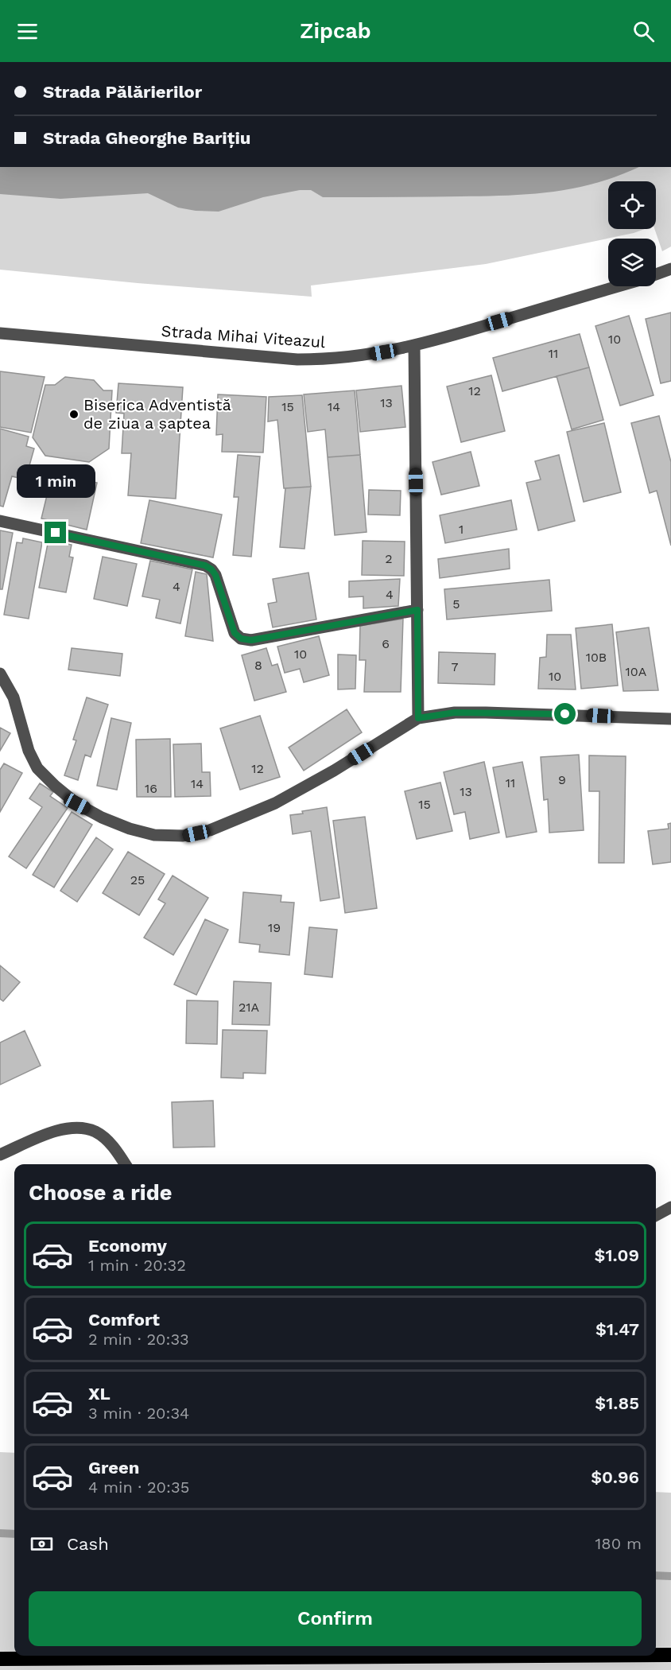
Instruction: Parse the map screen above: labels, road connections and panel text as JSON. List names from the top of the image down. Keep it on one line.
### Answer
{"streets":{"street":["Strada Mihai Viteazul"]},"places":["Biserica Adventistă de ziua a șaptea"],"house_numbers":["10","11","12","13","15","14","1","2","4","4","5","6","10","10B","8","7","10A","10","12","9","11","14","16","13","15","25","19","21A"],"page":{"header":"Zipcab","banner":["Strada Pălărierilor","Strada Gheorghe Barițiu"],"bubble":"1 min","heading":"Choose a ride","list":[{"name":"Economy","note":"1 min · 20:32","value":"$1.09"},{"name":"Comfort","note":"2 min · 20:33","value":"$1.47"},{"name":"XL","note":"3 min · 20:34","value":"$1.85"},{"name":"Green","note":"4 min · 20:35","value":"$0.96"}],"pay":["Cash","180 m"],"buttons":"Confirm"}}
